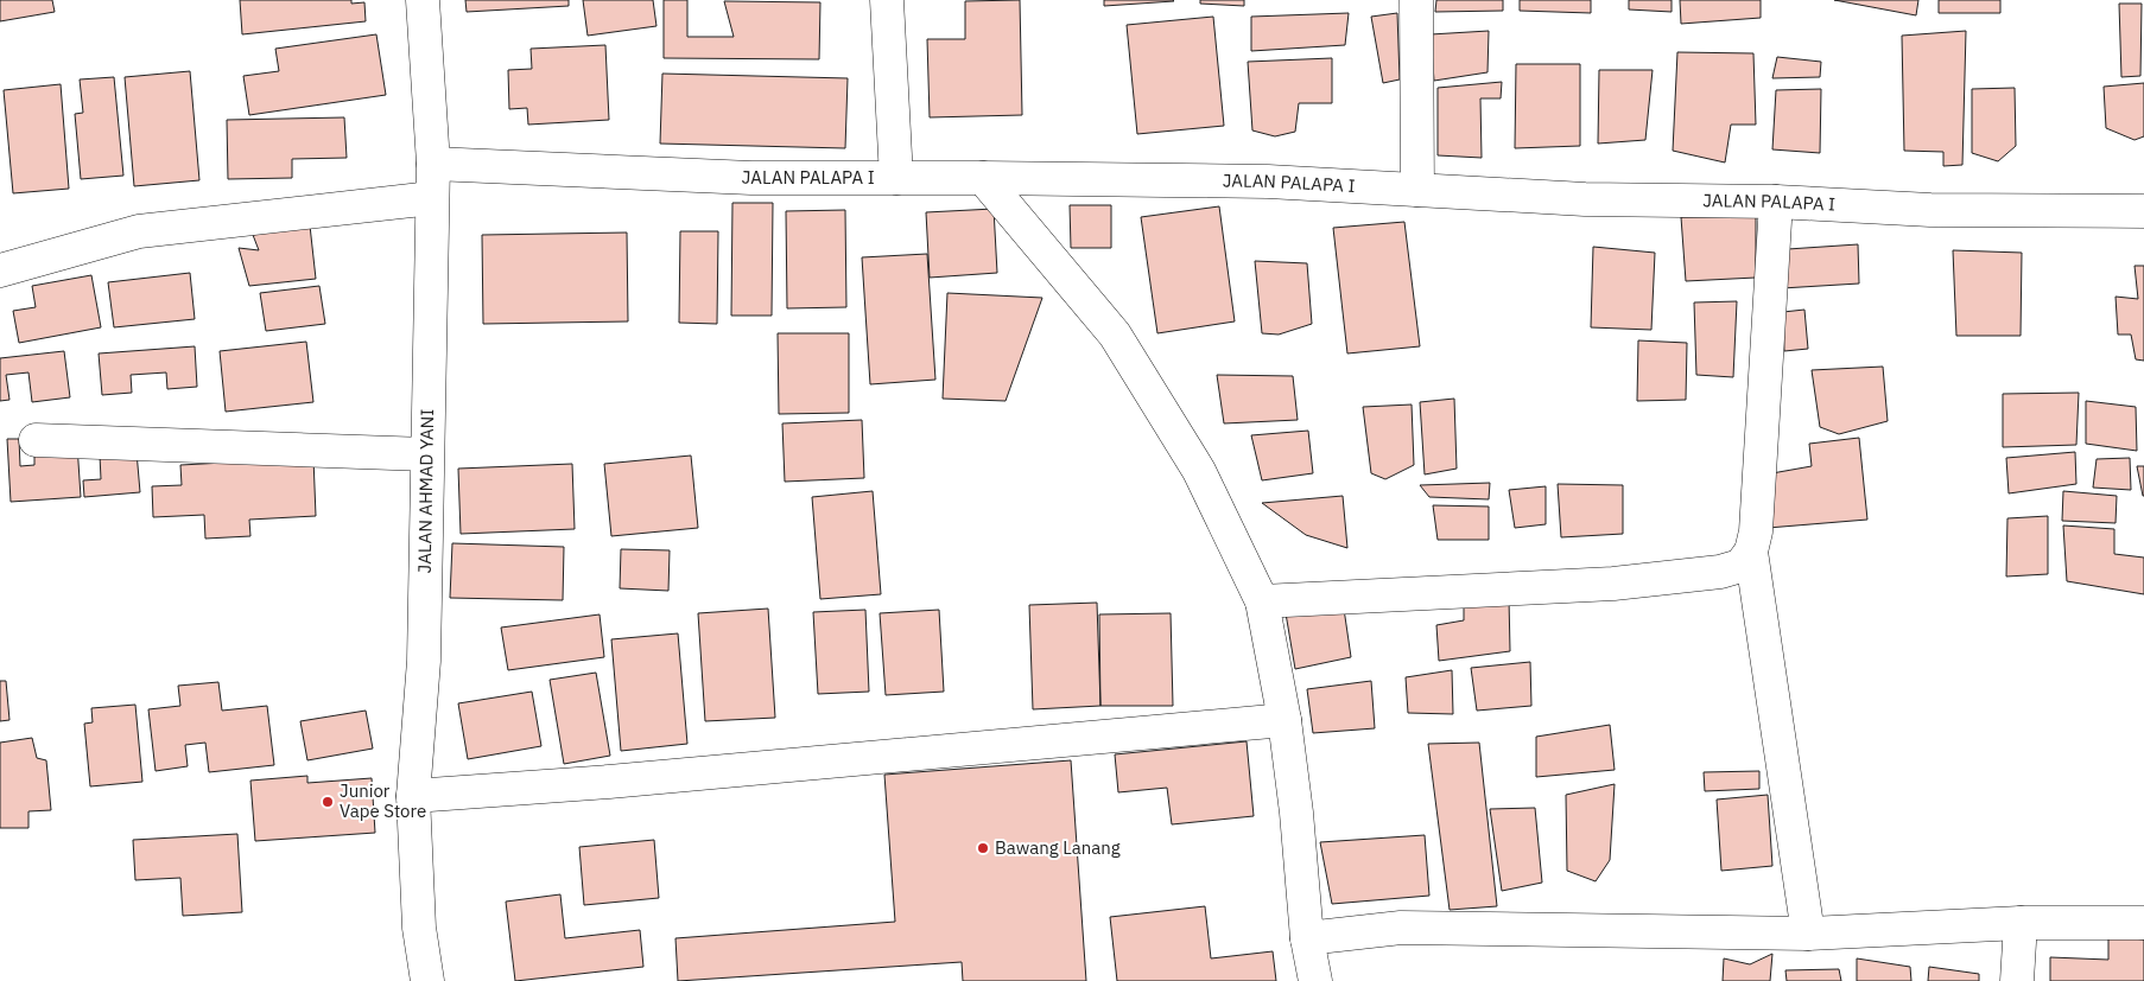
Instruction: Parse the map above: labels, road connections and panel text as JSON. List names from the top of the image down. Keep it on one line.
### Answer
{"streets":{"street":["JALAN PALAPA I","JALAN AHMAD YANI"]},"crossings":[["JALAN PALAPA I","JALAN AHMAD YANI"]],"places":["Junior Vape Store","Bawang Lanang"]}
